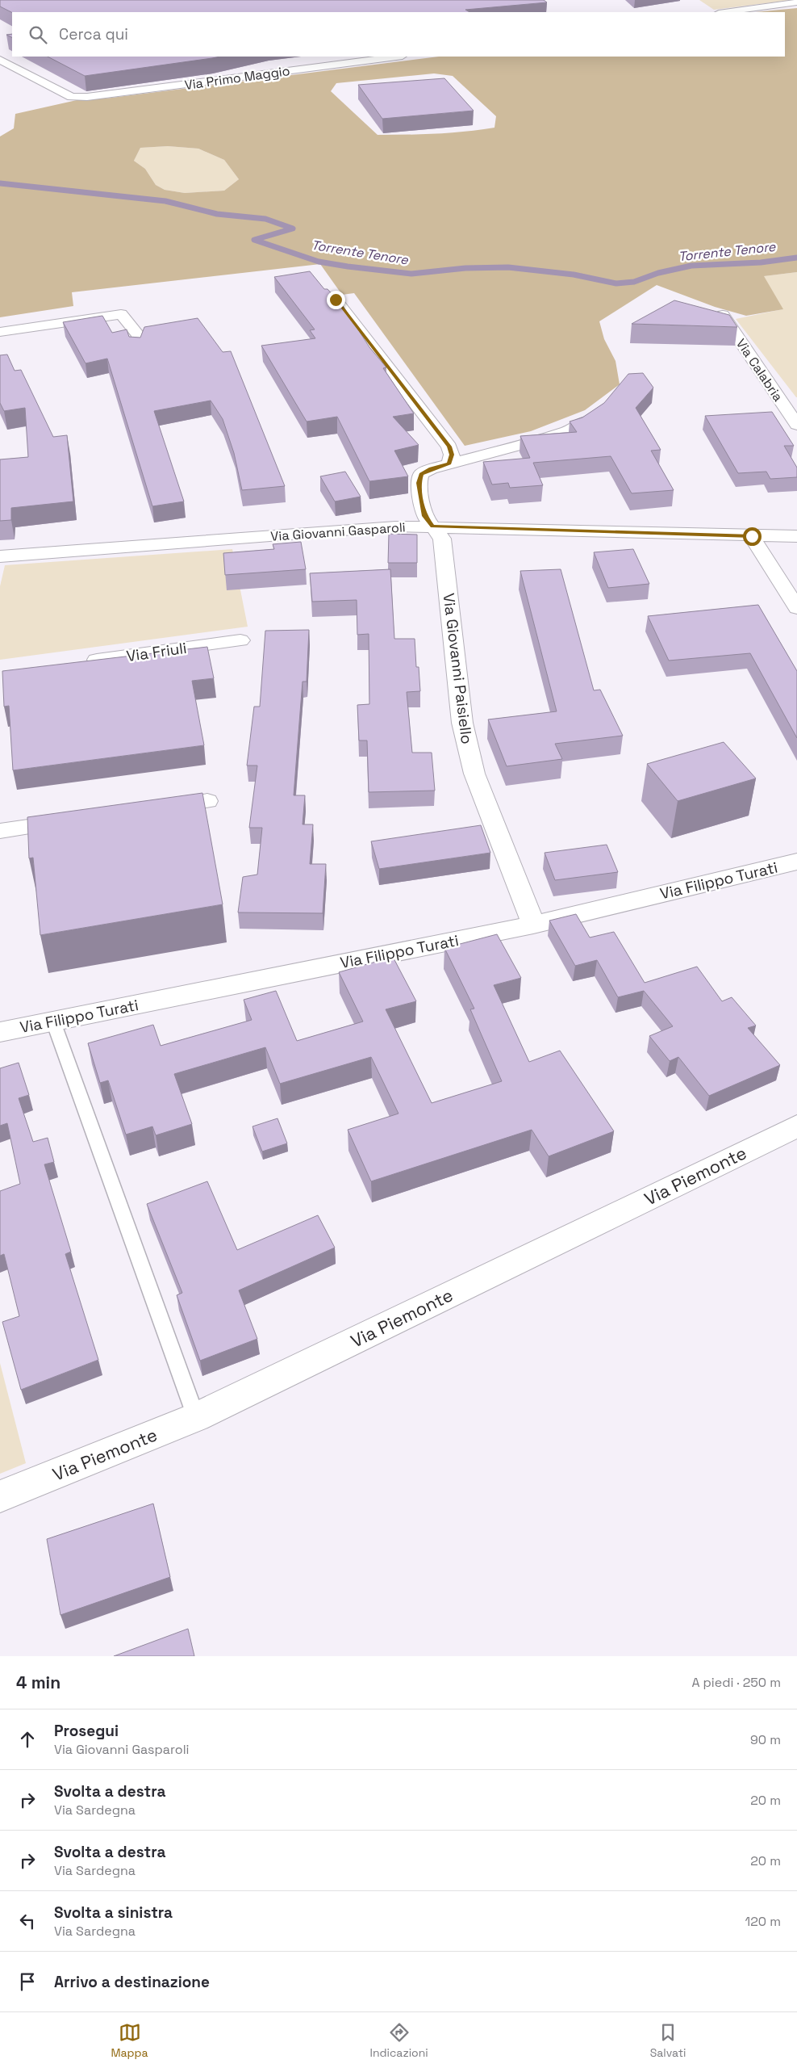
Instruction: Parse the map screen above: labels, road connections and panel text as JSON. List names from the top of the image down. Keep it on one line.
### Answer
{"streets":{"street":["Via Primo Maggio","Via Calabria","Via Giovanni Gasparoli","Via Friuli","Via Giovanni Paisiello","Via Filippo Turati","Via Piemonte"]},"crossings":[["Via Giovanni Gasparoli","Via Giovanni Paisiello"],["Via Giovanni Paisiello","Via Filippo Turati"]],"water":["Torrente Tenore"],"page":{"search":"Cerca qui","heading":["4 min","A piedi · 250 m"],"list":[["Prosegui","Via Giovanni Gasparoli","90 m"],["Svolta a destra","Via Sardegna","20 m"],["Svolta a destra","Via Sardegna","20 m"],["Svolta a sinistra","Via Sardegna","120 m"],"Arrivo a destinazione"],"nav":["Mappa","Indicazioni","Salvati"]}}
